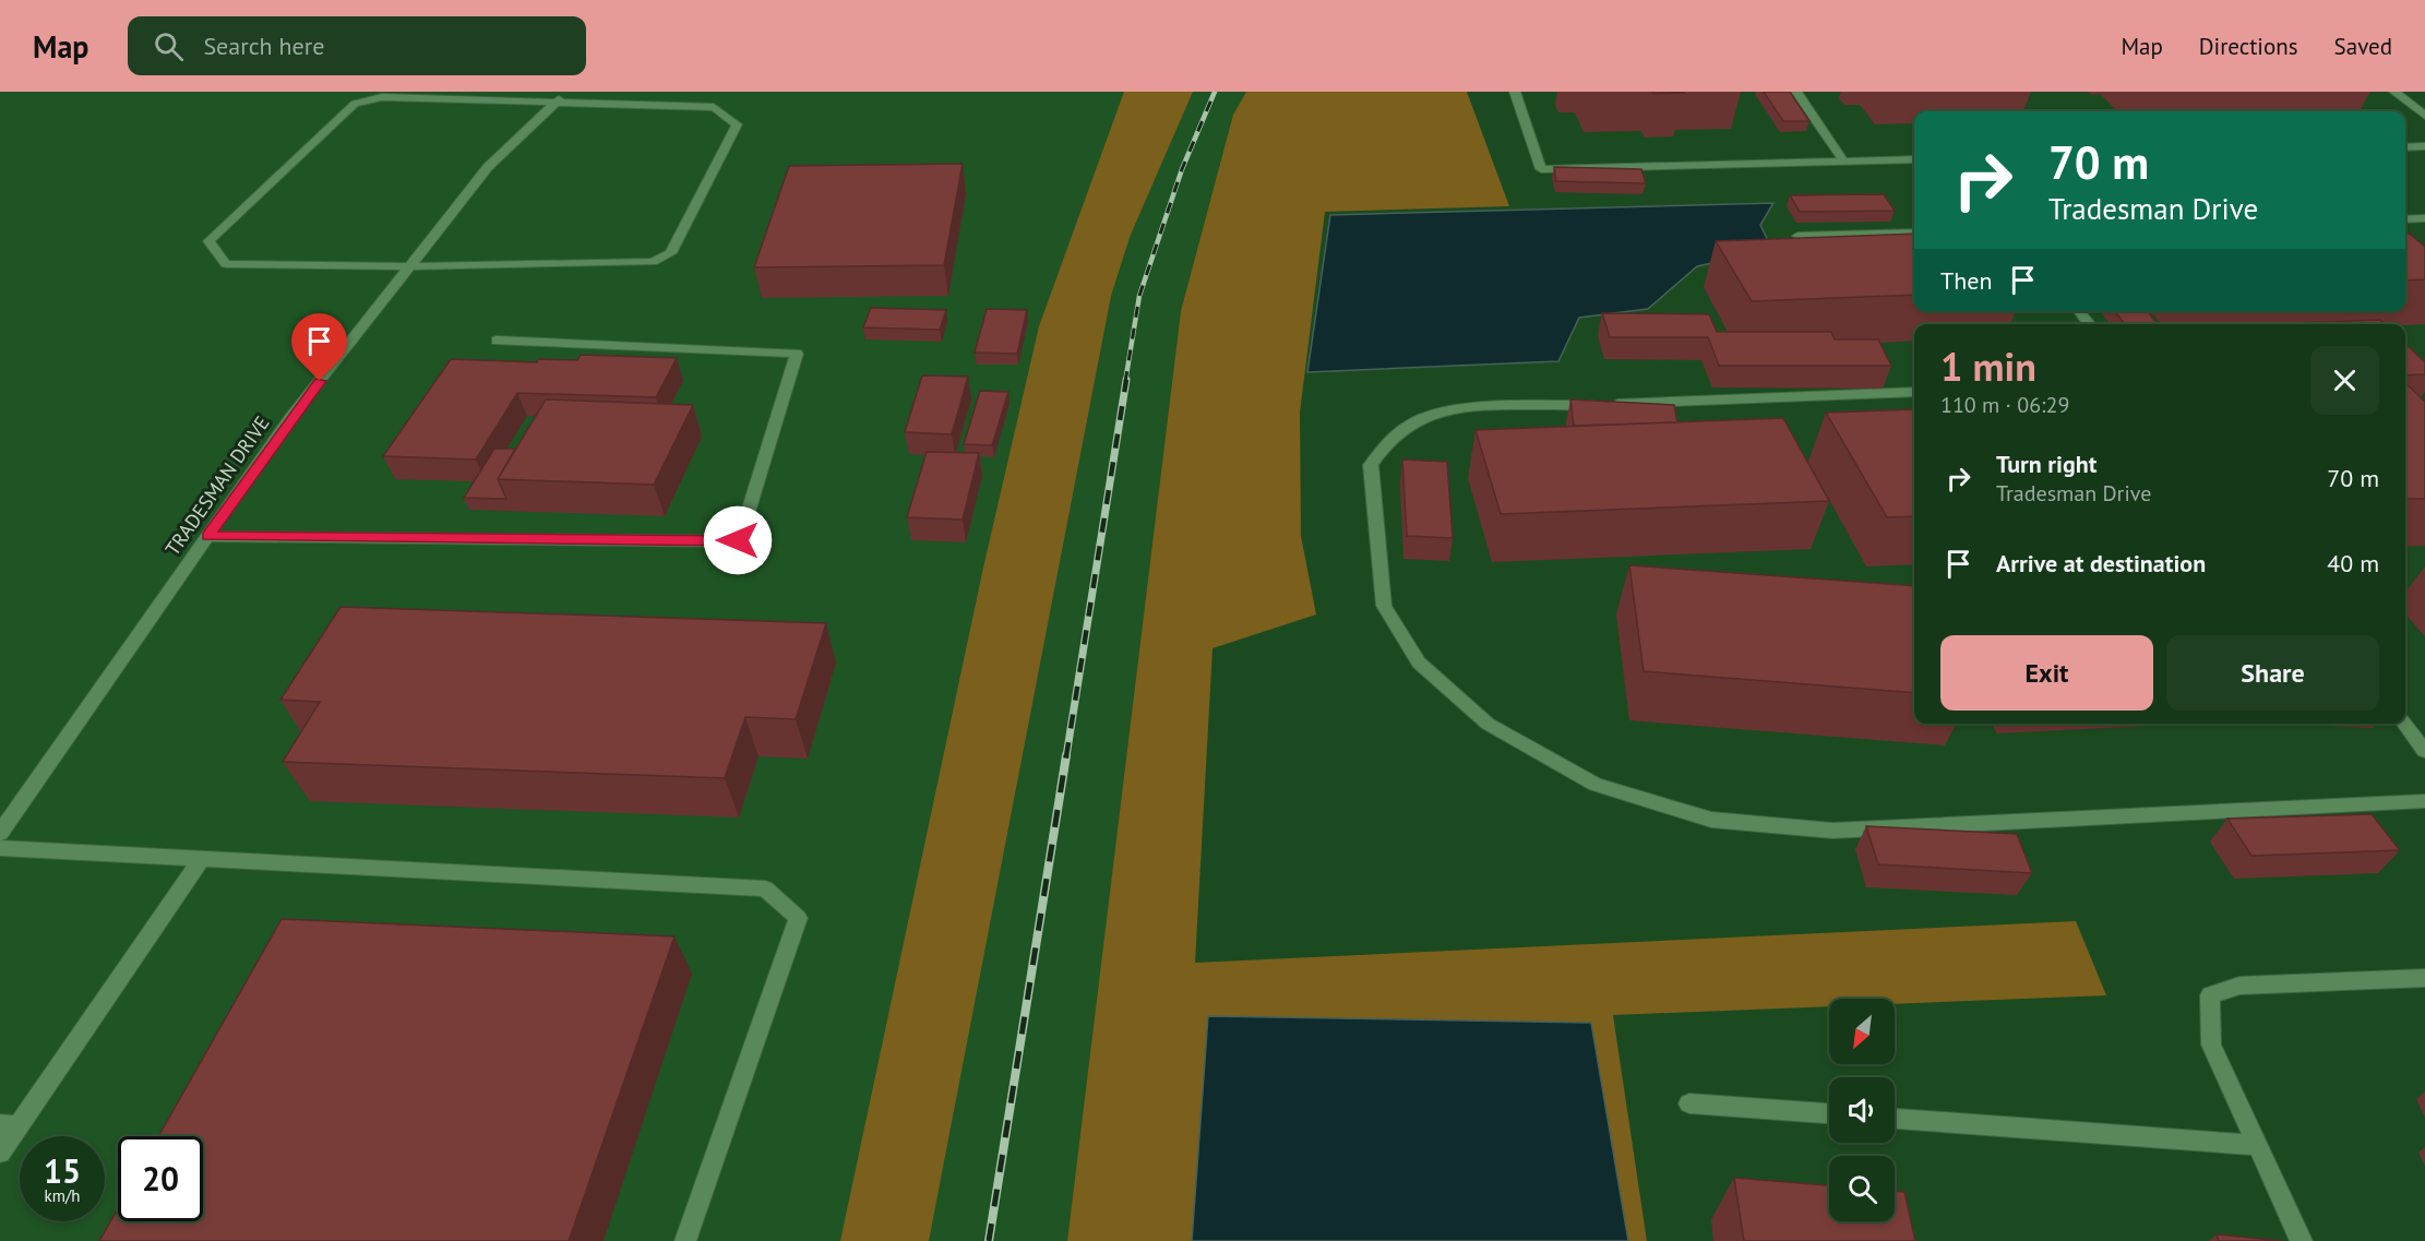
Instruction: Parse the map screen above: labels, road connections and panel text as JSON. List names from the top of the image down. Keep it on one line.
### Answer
{"streets":{"street":["TRADESMAN DRIVE"]},"north":"bottom left","page":{"header":"Map","search":"Search here","nav":["Map","Directions","Saved"],"turn":["70 m","Tradesman Drive"],"then":"Then","heading":["1 min","110 m · 06:29"],"list":[{"name":"Turn right","note":"Tradesman Drive","value":"70 m"},{"name":"Arrive at destination","value":"40 m"}],"buttons":["Exit","Share"],"speed":"15 km/h","limit":"20"}}
